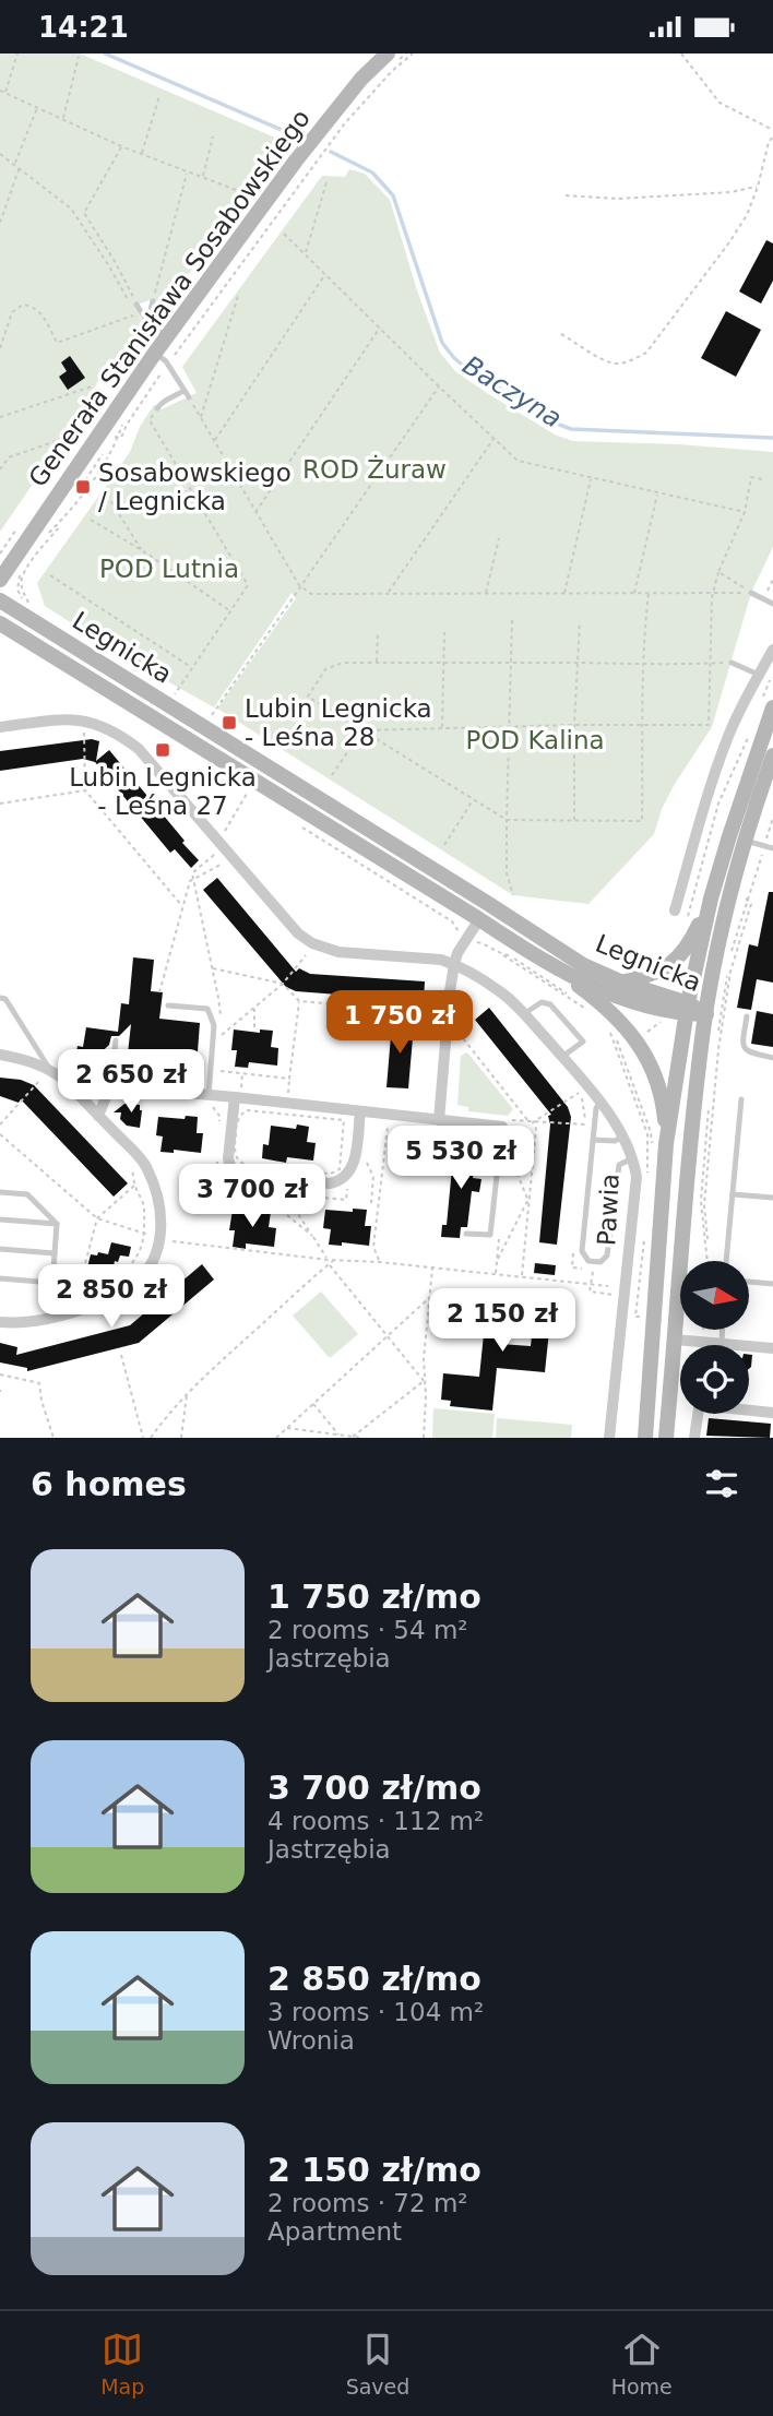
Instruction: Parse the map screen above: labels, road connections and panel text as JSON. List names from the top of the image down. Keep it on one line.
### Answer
{"streets":{"main road":["Generała Stanisława Sosabowskiego","Legnicka"],"street":["Pawia"]},"water":["Baczyna"],"parks":["ROD Żuraw","POD Lutnia","POD Kalina"],"places":{"transit":["Sosabowskiego / Legnicka","Lubin Legnicka - Leśna 28","Lubin Legnicka - Leśna 27"]},"north":"right","page":{"status":"14:21","price":["1 750 zł","2 650 zł","5 530 zł","3 700 zł","2 850 zł","2 150 zł"],"heading":"6 homes","list":[{"name":"1 750 zł/mo","note":"2 rooms · 54 m² · Jastrzębia"},{"name":"3 700 zł/mo","note":"4 rooms · 112 m² · Jastrzębia"},{"name":"2 850 zł/mo","note":"3 rooms · 104 m² · Wronia"},{"name":"2 150 zł/mo","note":"2 rooms · 72 m² · Apartment"}],"tabs":["Map","Saved","Home"]}}
